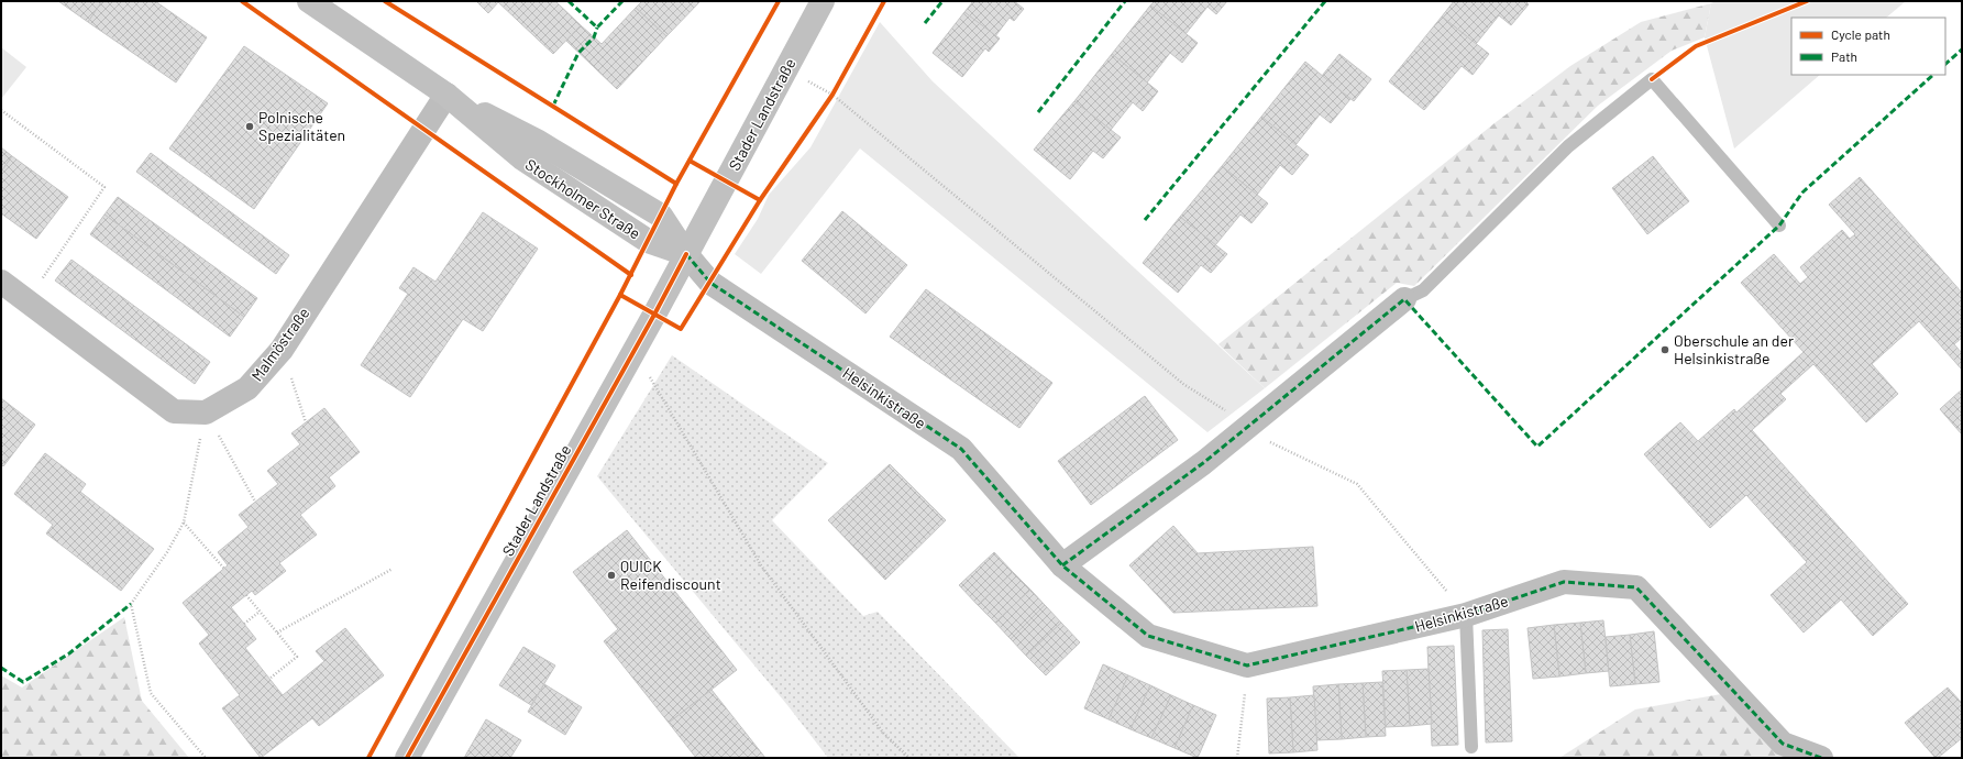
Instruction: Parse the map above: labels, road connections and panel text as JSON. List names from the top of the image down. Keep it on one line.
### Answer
{"streets":{"street":["Stader Landstraße","Stockholmer Straße","Malmöstraße","Helsinkistraße"]},"crossings":[["Stader Landstraße","Stockholmer Straße"],["Stader Landstraße","Helsinkistraße"],["Stockholmer Straße","Malmöstraße"],["Stockholmer Straße","Helsinkistraße"]],"places":["Polnische Spezialitäten","Oberschule an der Helsinkistraße","QUICK Reifendiscount"],"legend":["Cycle path","Path"]}
